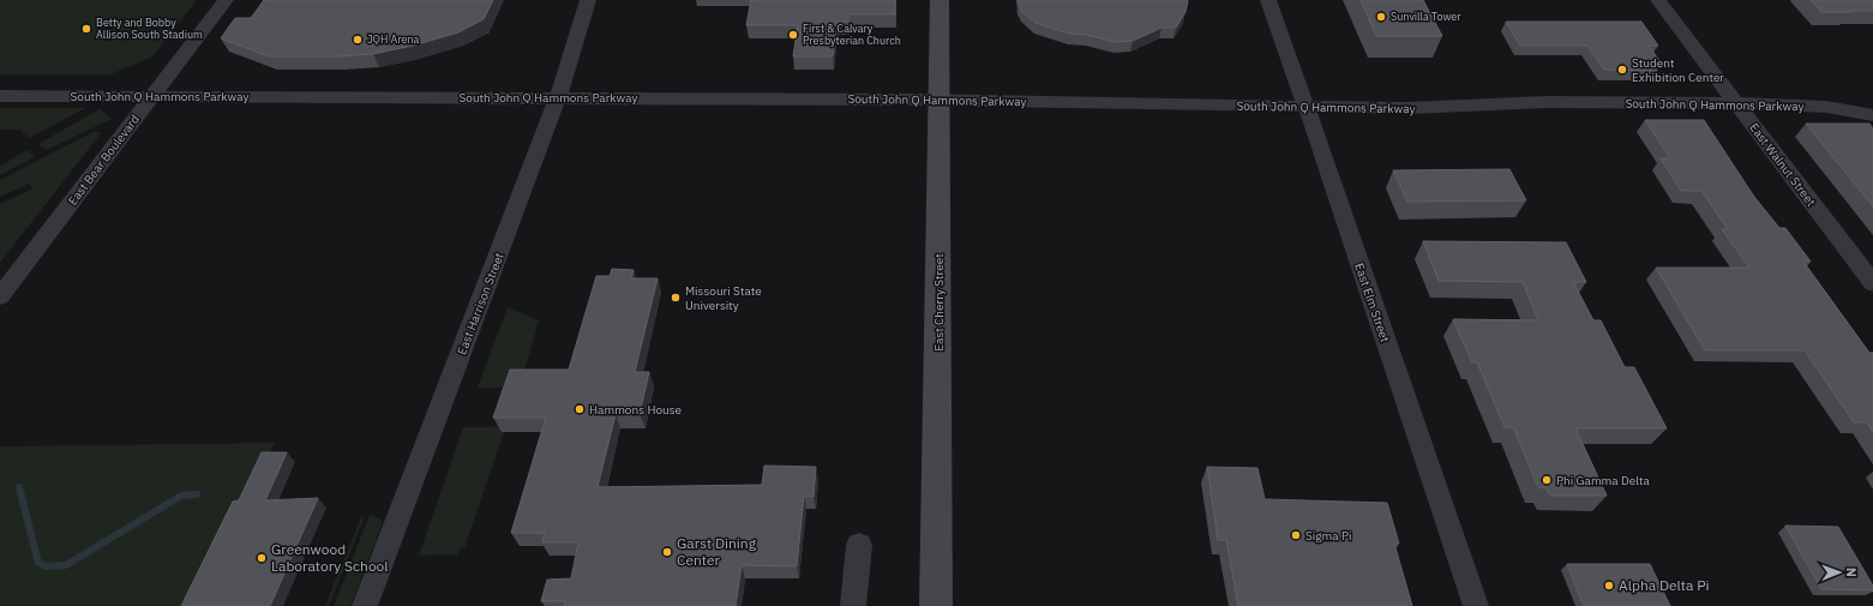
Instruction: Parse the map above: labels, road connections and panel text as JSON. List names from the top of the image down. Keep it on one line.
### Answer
{"streets":{"street":["South John Q Hammons Parkway","East Bear Boulevard","East Walnut Street","East Cherry Street","East Elm Street","East Harrison Street"]},"crossings":[["South John Q Hammons Parkway","East Bear Boulevard"],["South John Q Hammons Parkway","East Walnut Street"],["South John Q Hammons Parkway","East Cherry Street"],["South John Q Hammons Parkway","East Elm Street"],["South John Q Hammons Parkway","East Harrison Street"]],"places":["Sunvilla Tower","Betty and Bobby Allison South Stadium","First & Calvary Presbyterian Church","JQH Arena","Student Exhibition Center","Missouri State University","Hammons House","Phi Gamma Delta","Sigma Pi","Garst Dining Center","Greenwood Laboratory School","Alpha Delta Pi"],"north":"right"}
